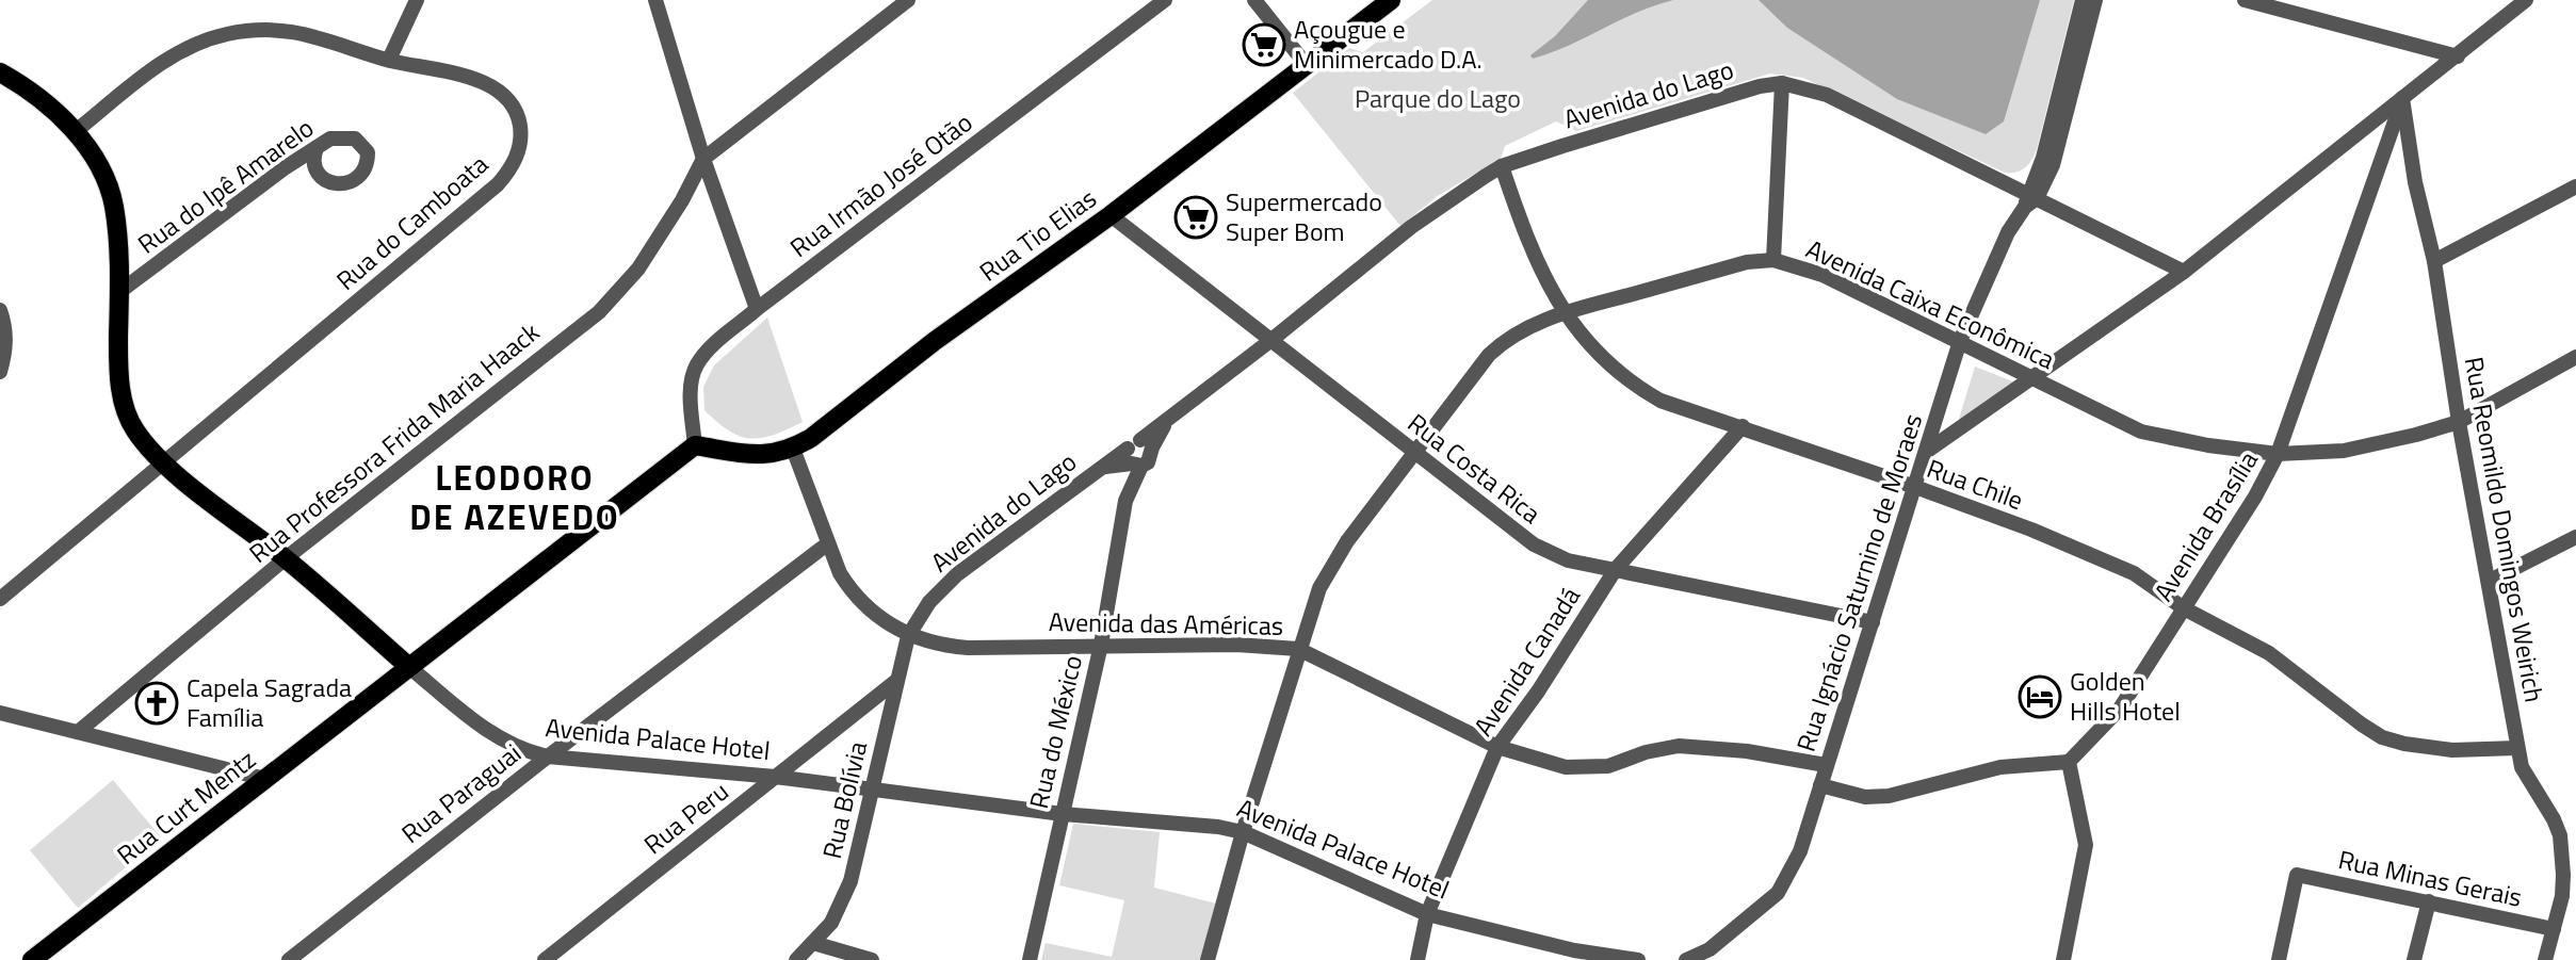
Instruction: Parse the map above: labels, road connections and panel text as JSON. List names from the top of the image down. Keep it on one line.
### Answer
{"streets":{"main road":["Rua Tio Elias","Avenida Palace Hotel","Rua Curt Mentz"],"street":["Avenida do Lago","Rua Irmão José Otão","Rua do Ipê Amarelo","Rua do Camboata","Avenida Caixa Econômica","Rua Professora Frida Maria Haack","Rua Costa Rica","Rua Chile","Avenida Brasília","Rua Reomildo Domingos Weirich","Rua Ignácio Saturnino de Moraes","Avenida das Américas","Avenida Canadá","Rua do México","Rua Paraguai","Rua Bolívia","Rua Peru","Rua Minas Gerais"]},"crossings":[["Avenida do Lago","Rua Costa Rica"],["Avenida do Lago","Rua Chile"],["Avenida do Lago","Rua Ignácio Saturnino de Moraes"],["Avenida do Lago","Avenida das Américas"],["Avenida do Lago","Rua do México"],["Avenida do Lago","Rua Bolívia"],["Rua Irmão José Otão","Rua Tio Elias"],["Rua Irmão José Otão","Rua Curt Mentz"],["Rua do Ipê Amarelo","Avenida Palace Hotel"],["Rua do Camboata","Avenida Palace Hotel"],["Rua Tio Elias","Rua Costa Rica"],["Rua Tio Elias","Avenida das Américas"],["Rua Tio Elias","Rua Curt Mentz"],["Avenida Caixa Econômica","Rua Costa Rica"],["Avenida Caixa Econômica","Rua Chile"],["Avenida Caixa Econômica","Avenida Brasília"],["Avenida Caixa Econômica","Rua Reomildo Domingos Weirich"],["Avenida Caixa Econômica","Rua Ignácio Saturnino de Moraes"],["Avenida Caixa Econômica","Avenida das Américas"],["Avenida Caixa Econômica","Avenida Palace Hotel"],["Rua Professora Frida Maria Haack","Avenida Palace Hotel"],["Rua Costa Rica","Rua Ignácio Saturnino de Moraes"],["Rua Costa Rica","Avenida Canadá"],["Rua Chile","Avenida Brasília"],["Rua Chile","Rua Reomildo Domingos Weirich"],["Rua Chile","Rua Ignácio Saturnino de Moraes"],["Rua Chile","Avenida Canadá"],["Avenida Brasília","Rua Reomildo Domingos Weirich"],["Rua Reomildo Domingos Weirich","Rua Minas Gerais"],["Rua Ignácio Saturnino de Moraes","Avenida das Américas"],["Avenida das Américas","Avenida Canadá"],["Avenida das Américas","Rua do México"],["Avenida das Américas","Rua Paraguai"],["Avenida das Américas","Rua Bolívia"],["Avenida Canadá","Avenida Palace Hotel"],["Rua do México","Avenida Palace Hotel"],["Avenida Palace Hotel","Rua Paraguai"],["Avenida Palace Hotel","Rua Bolívia"],["Avenida Palace Hotel","Rua Curt Mentz"],["Avenida Palace Hotel","Rua Peru"],["Rua Bolívia","Rua Peru"]],"districts":["LEODORO DE AZEVEDO"],"parks":["Parque do Lago"],"places":{"supermarket":["Açougue e Minimercado D.A.","Supermercado Super Bom"],"hotel":["Golden Hills Hotel"],"church":["Capela Sagrada Família"]}}
